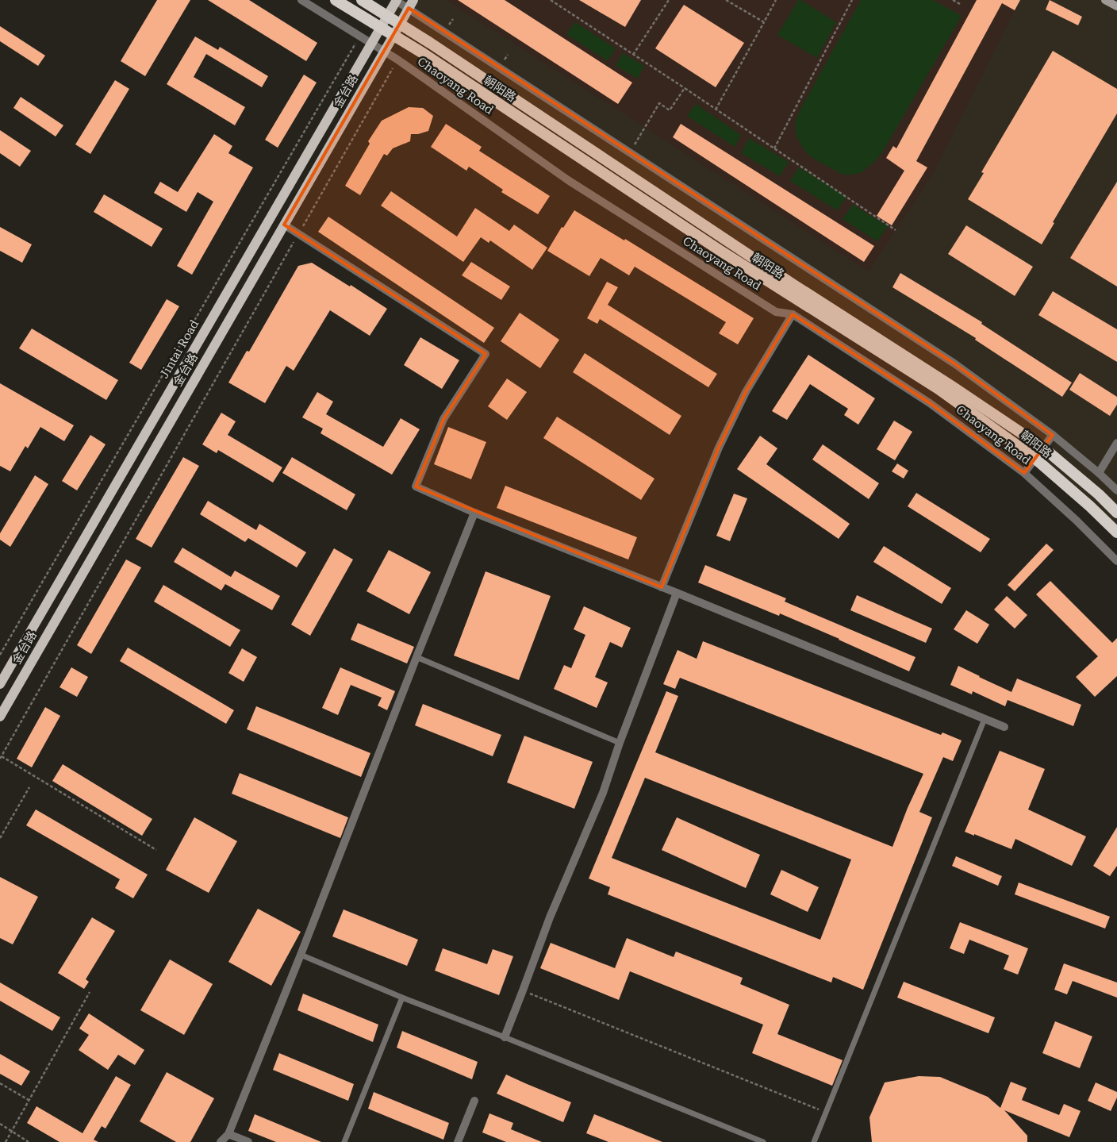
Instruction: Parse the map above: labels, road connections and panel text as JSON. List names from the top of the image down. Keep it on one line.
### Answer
{"streets":{"highway":["朝阳路"],"main road":["金台路","Jintai Road"],"street":["Chaoyang Road"]},"crossings":[["Chaoyang Road","金台路"],["Chaoyang Road","Jintai Road"],["朝阳路","金台路"],["朝阳路","Jintai Road"]]}
